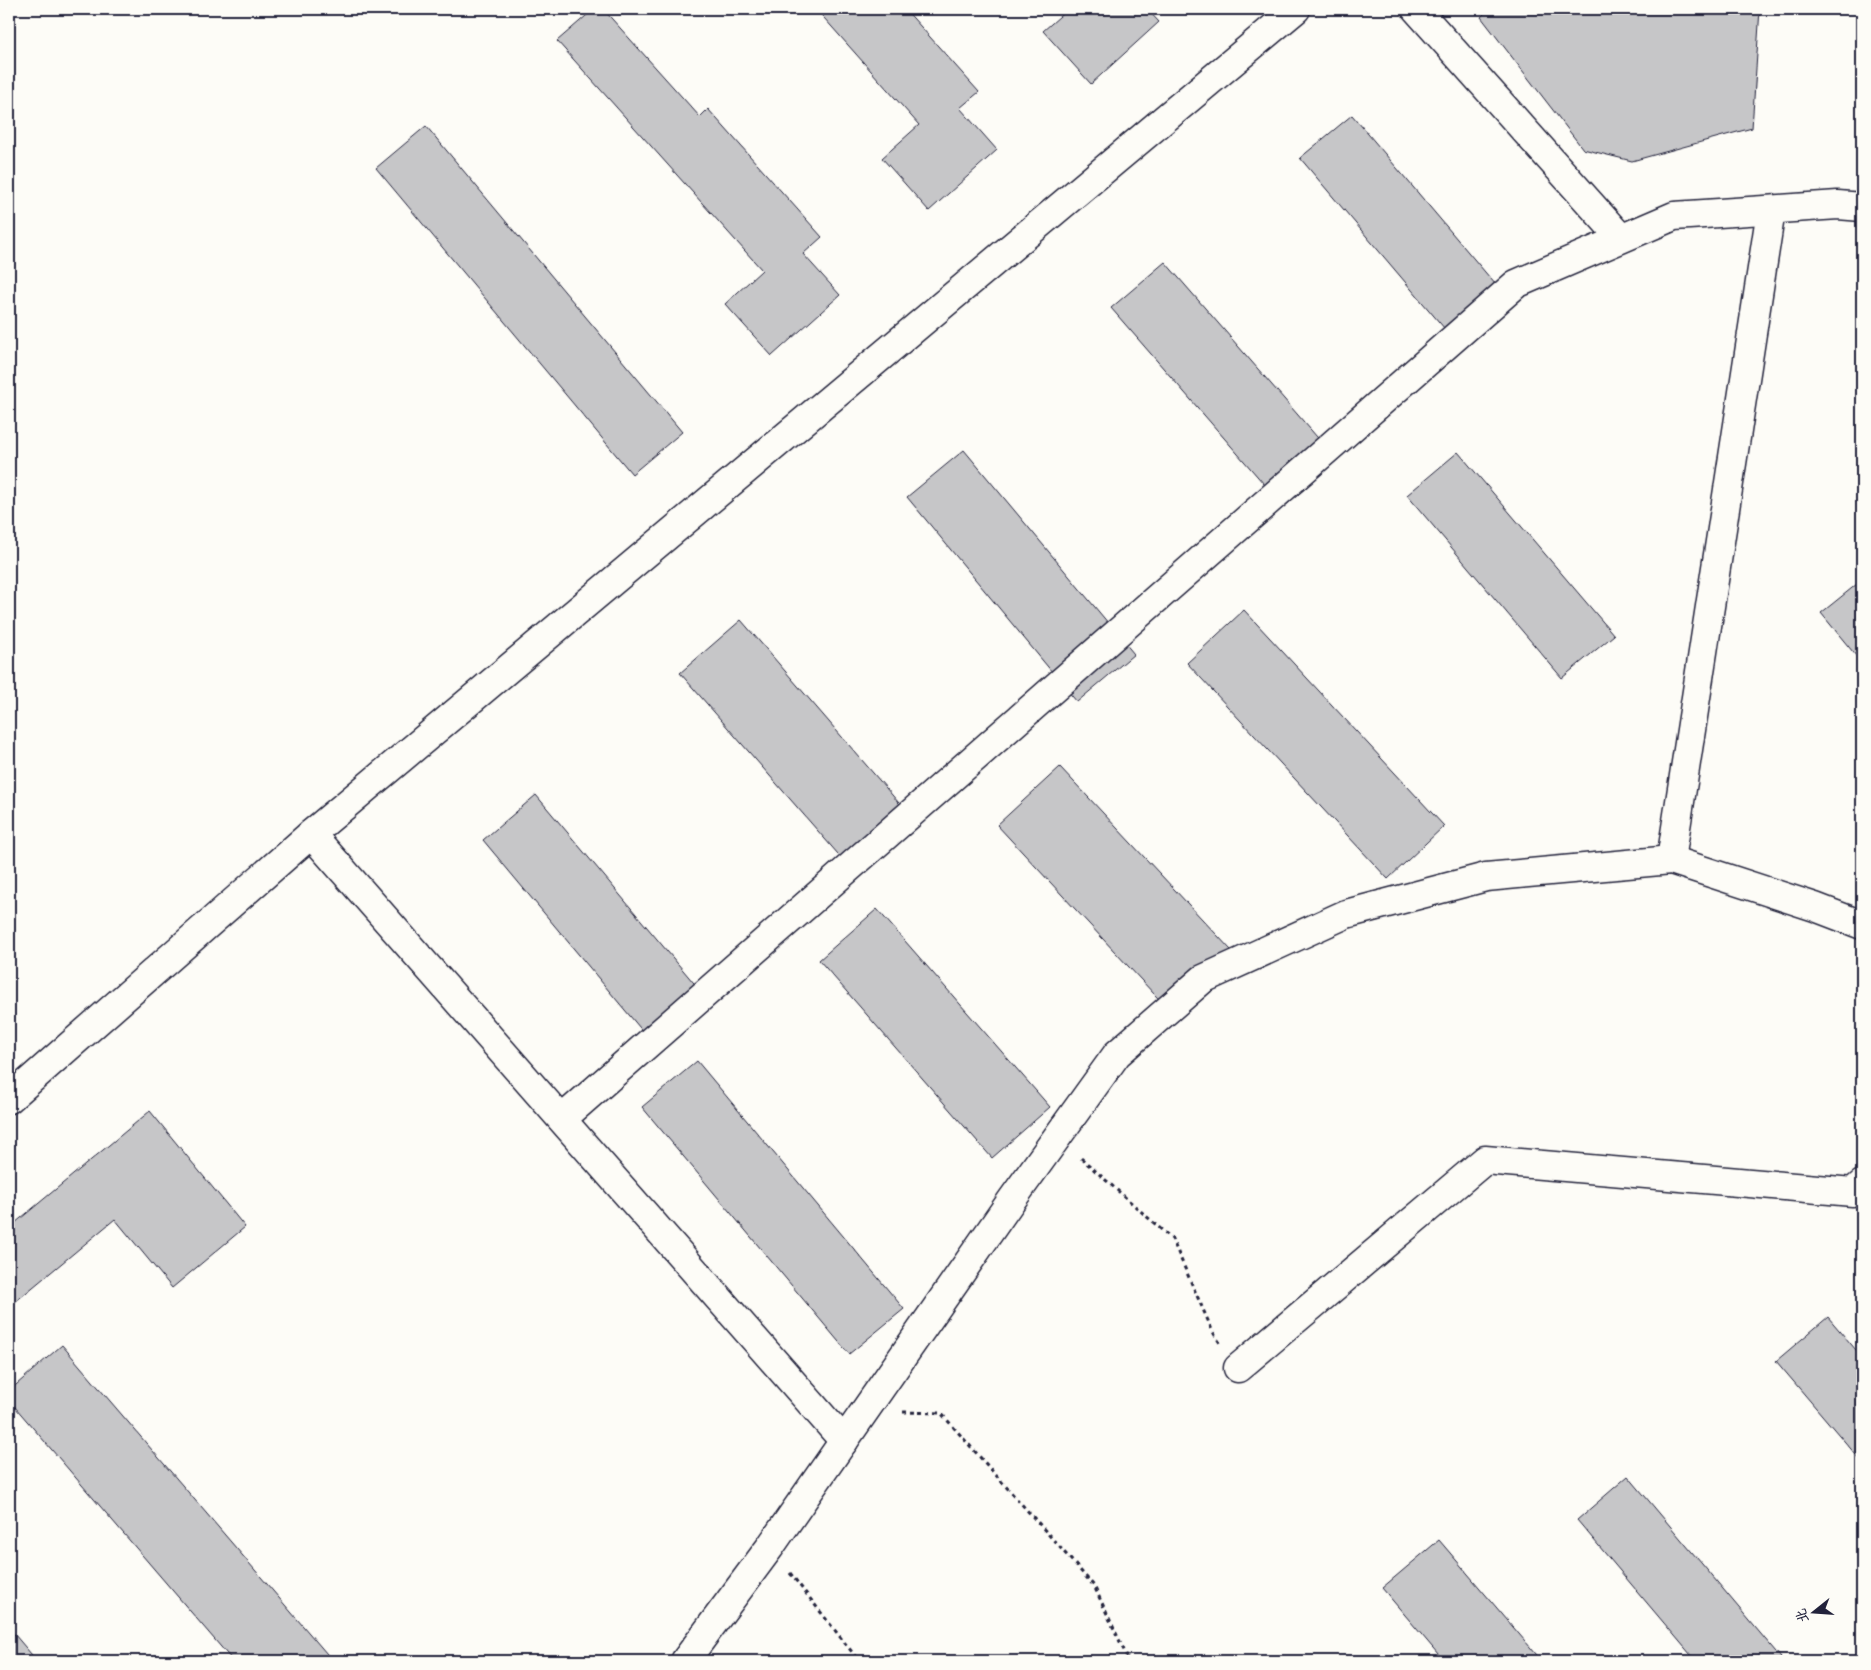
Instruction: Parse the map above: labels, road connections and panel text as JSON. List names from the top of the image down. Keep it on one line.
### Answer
{"north":"left"}
